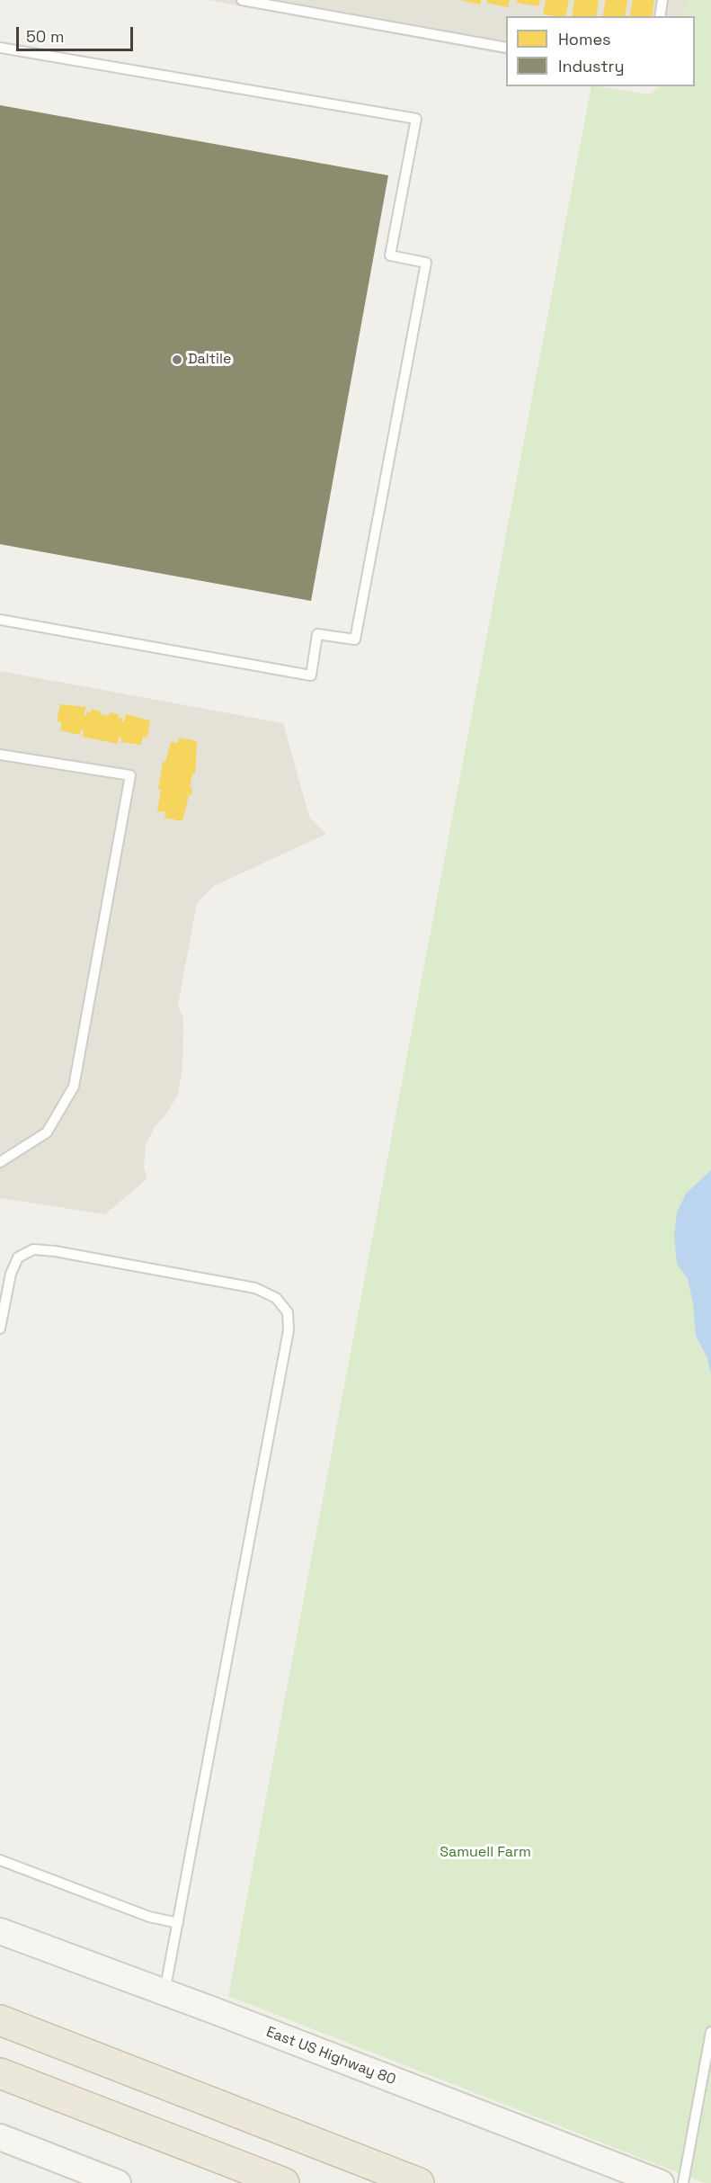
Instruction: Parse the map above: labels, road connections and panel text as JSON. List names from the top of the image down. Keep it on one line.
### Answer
{"streets":{"main road":["East US Highway 80"]},"parks":["Samuell Farm"],"places":["Daltile"],"legend":["Homes","Industry"],"scale_bar":"50 m"}
